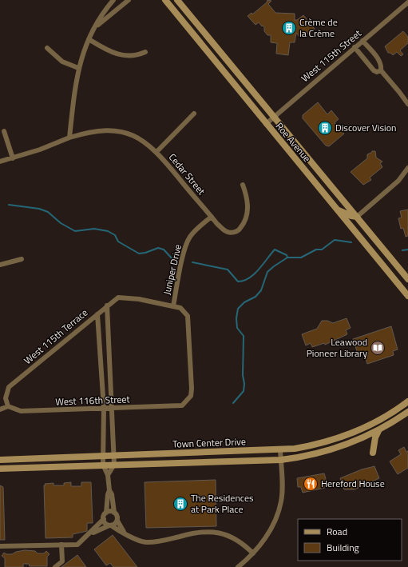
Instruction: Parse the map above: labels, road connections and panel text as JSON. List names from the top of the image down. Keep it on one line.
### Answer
{"streets":{"street":["West 115th Street","Roe Avenue","Cedar Street","Juniper Drive","West 115th Terrace","West 116th Street","Town Center Drive"]},"crossings":[["West 115th Street","Roe Avenue"],["Cedar Street","Juniper Drive"],["Juniper Drive","West 115th Terrace"],["Juniper Drive","West 116th Street"]],"places":{"building":["Crème de la Crème","Discover Vision","The Residences at Park Place"],"library":["Leawood Pioneer Library"],"restaurant":["Hereford House"]},"legend":["Road","Building"]}
